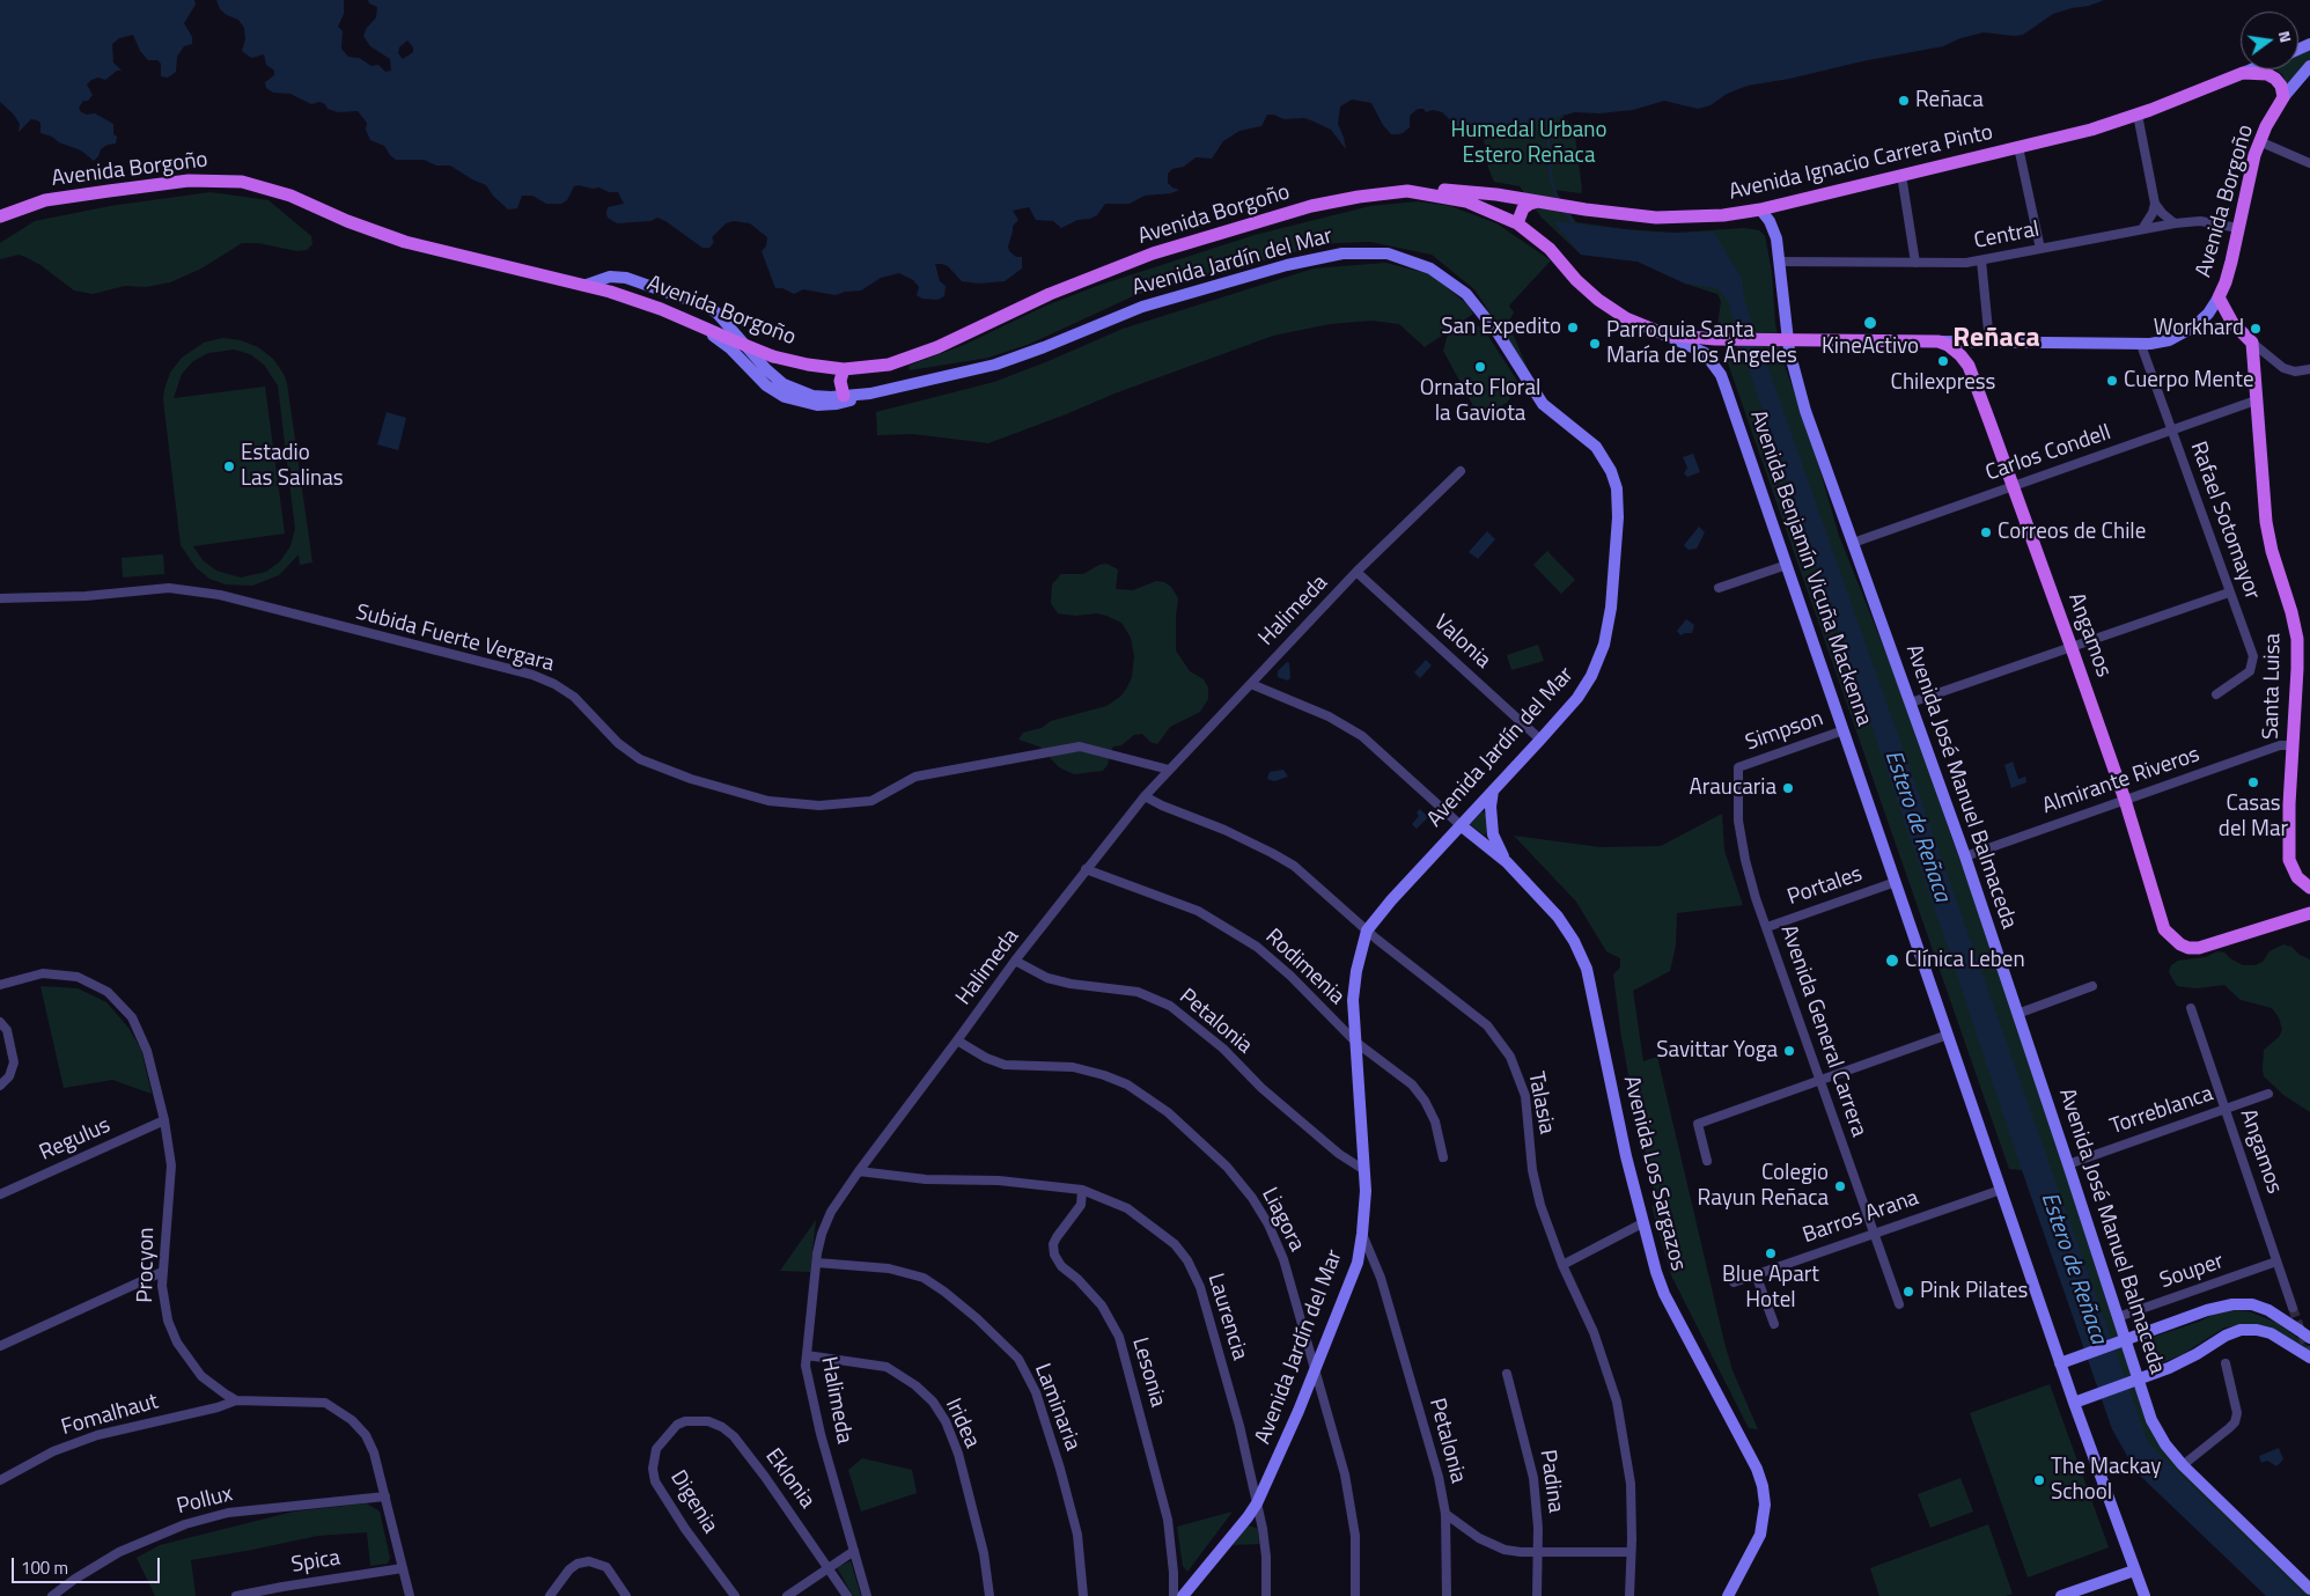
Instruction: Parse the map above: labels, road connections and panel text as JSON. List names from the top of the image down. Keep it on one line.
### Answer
{"streets":{"main road":["Avenida Ignacio Carrera Pinto","Avenida Borgoño","Angamos","Santa Luisa"],"street":["Central","Avenida Jardín del Mar","Carlos Condell","Rafael Sotomayor","Avenida Benjamín Vicuña Mackenna","Halimeda","Subida Fuerte Vergara","Valonia","Simpson","Almirante Riveros","Avenida José Manuel Balmaceda","Portales","Rodimenia","Petalonia","Avenida General Carrera","Talasia","Torreblanca","Regulus","Avenida Los Sargazos","Barros Arana","Liagora","Procyon","Souper","Laurencia","Lesonia","Laminaria","Fomalhaut","Iridea","Eklonia","Padina","Pollux","Digenia","Spica"]},"crossings":[["Avenida Ignacio Carrera Pinto","Avenida Borgoño"],["Avenida Ignacio Carrera Pinto","Avenida José Manuel Balmaceda"],["Avenida Borgoño","Central"],["Avenida Borgoño","Avenida Jardín del Mar"],["Avenida Borgoño","Rafael Sotomayor"],["Avenida Borgoño","Avenida Benjamín Vicuña Mackenna"],["Avenida Borgoño","Angamos"],["Avenida Borgoño","Avenida José Manuel Balmaceda"],["Central","Avenida José Manuel Balmaceda"],["Avenida Jardín del Mar","Valonia"],["Avenida Jardín del Mar","Rodimenia"],["Avenida Jardín del Mar","Petalonia"],["Avenida Jardín del Mar","Talasia"],["Avenida Jardín del Mar","Avenida Los Sargazos"],["Avenida Jardín del Mar","Liagora"],["Avenida Jardín del Mar","Laurencia"],["Carlos Condell","Rafael Sotomayor"],["Carlos Condell","Angamos"],["Carlos Condell","Santa Luisa"],["Carlos Condell","Avenida José Manuel Balmaceda"],["Avenida Benjamín Vicuña Mackenna","Simpson"],["Avenida Benjamín Vicuña Mackenna","Portales"],["Avenida Benjamín Vicuña Mackenna","Barros Arana"],["Halimeda","Subida Fuerte Vergara"],["Halimeda","Valonia"],["Halimeda","Rodimenia"],["Halimeda","Petalonia"],["Halimeda","Talasia"],["Halimeda","Avenida Los Sargazos"],["Halimeda","Liagora"],["Halimeda","Laurencia"],["Halimeda","Laminaria"],["Halimeda","Iridea"],["Angamos","Almirante Riveros"],["Angamos","Torreblanca"],["Angamos","Souper"],["Santa Luisa","Almirante Riveros"],["Simpson","Avenida General Carrera"],["Almirante Riveros","Avenida José Manuel Balmaceda"],["Avenida José Manuel Balmaceda","Torreblanca"],["Avenida José Manuel Balmaceda","Souper"],["Portales","Avenida General Carrera"],["Avenida General Carrera","Barros Arana"],["Regulus","Procyon"],["Procyon","Fomalhaut"],["Laurencia","Lesonia"],["Eklonia","Digenia"]],"districts":["Reñaca"],"water":["Estero de Reñaca"],"parks":["Humedal Urbano Estero Reñaca"],"places":["Reñaca","KineActivo","San Expedito","Workhard","Parroquia Santa María de los Ángeles","Chilexpress","Ornato Floral la Gaviota","Cuerpo Mente","Estadio Las Salinas","Correos de Chile","Casas del Mar","Araucaria","Clínica Leben","Savittar Yoga","Colegio Rayun Reñaca","Blue Apart Hotel","Pink Pilates","The Mackay School"],"scale_bar":"100 m","north":"right"}
